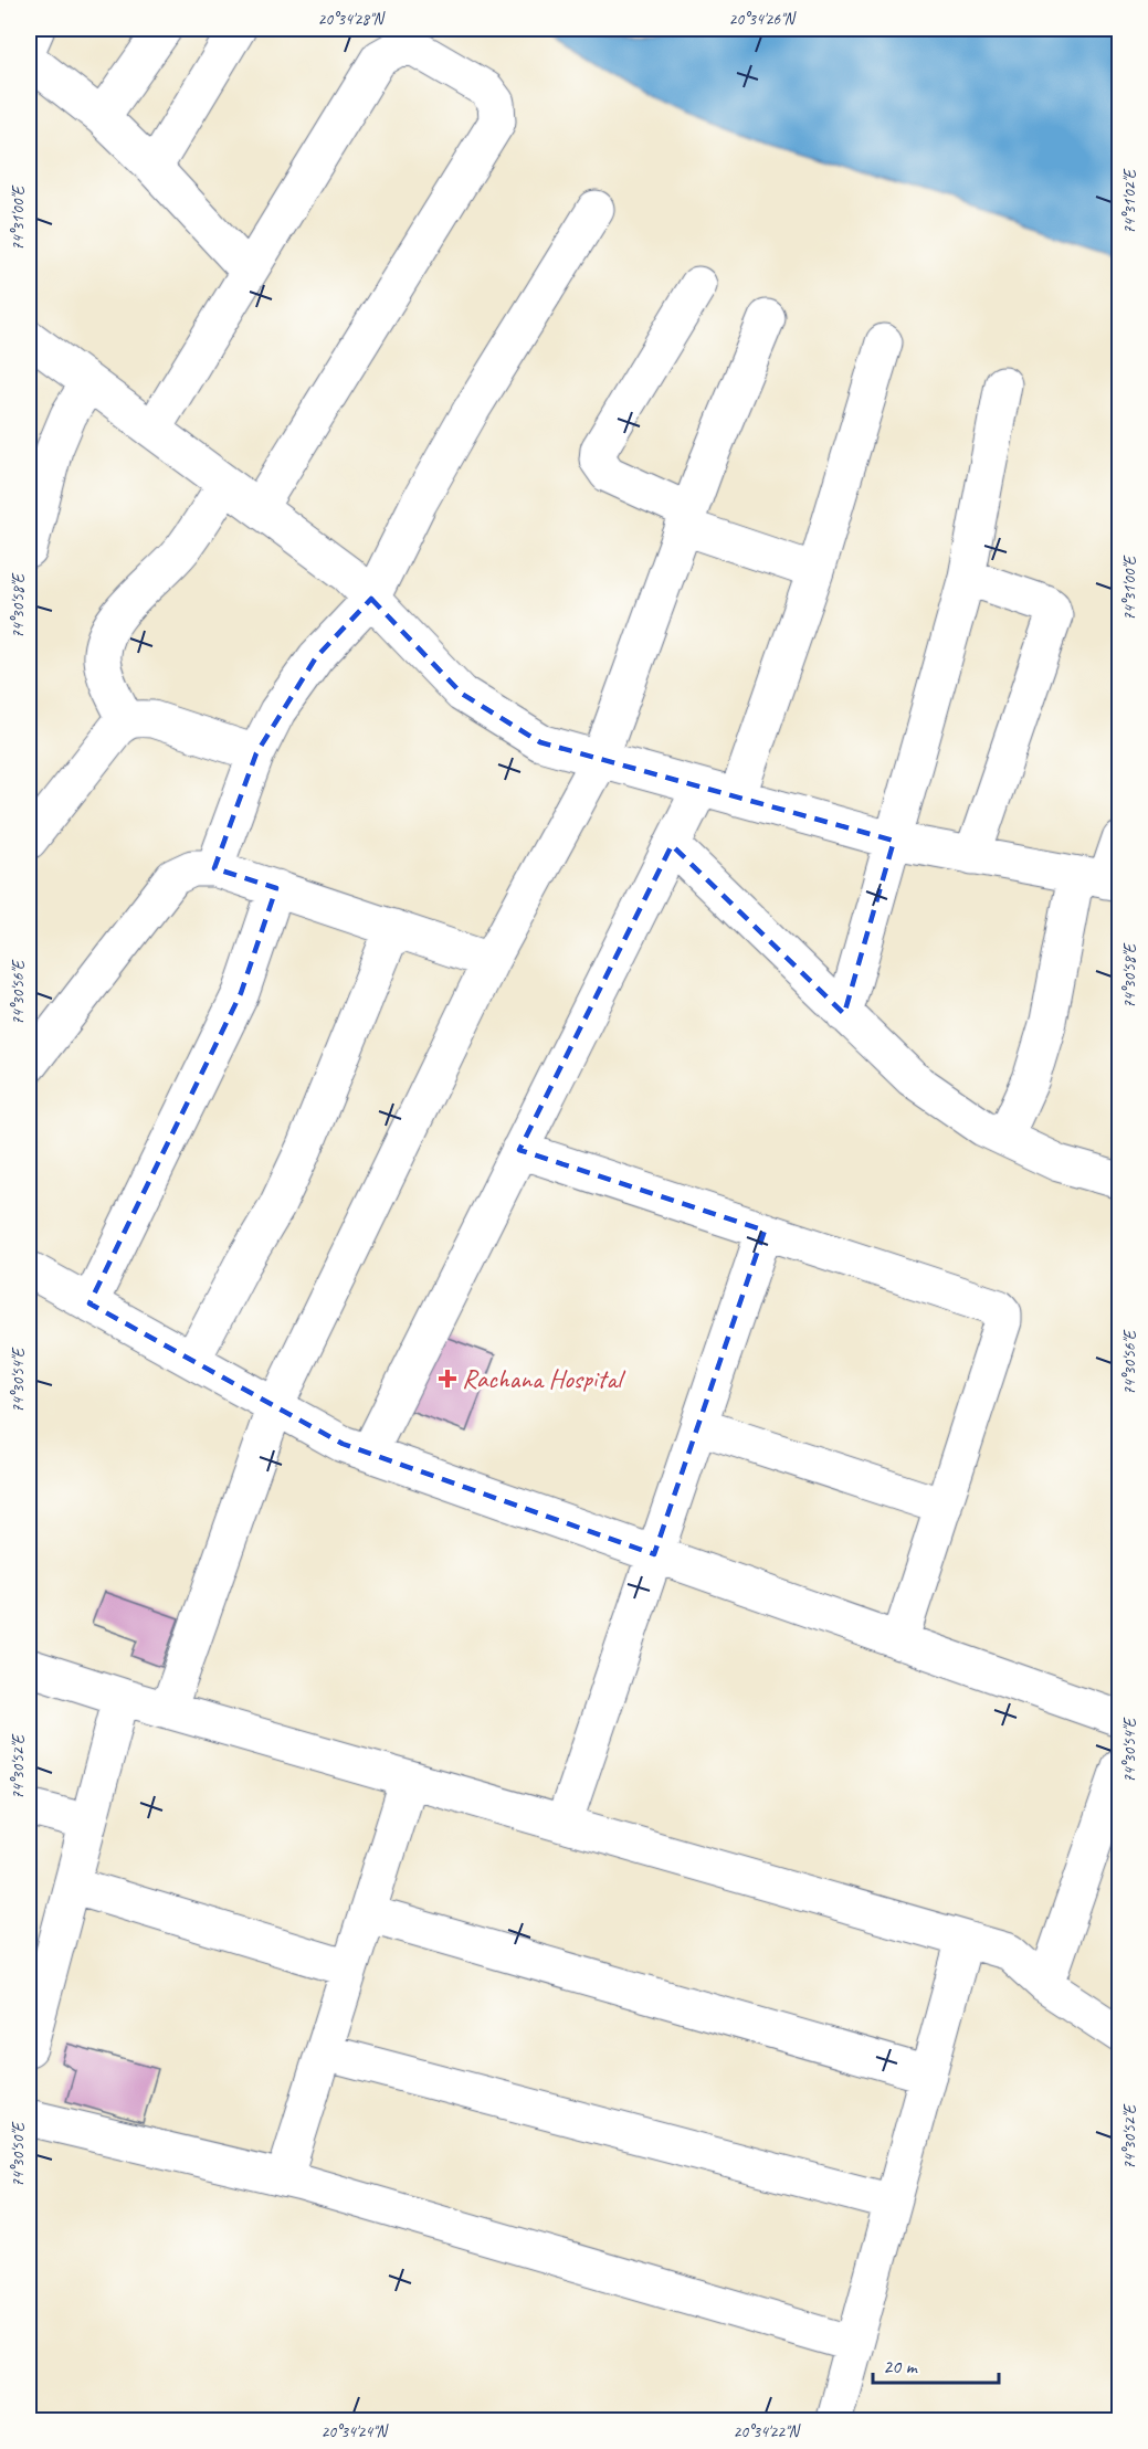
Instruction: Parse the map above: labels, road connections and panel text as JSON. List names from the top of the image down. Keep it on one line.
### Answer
{"places":{"health":["Rachana Hospital"]},"scale_bar":"20 m","coordinates":["20°34'28\"N","20°34'26\"N","74°31'02\"E","74°31'00\"E","74°30'58\"E","74°30'56\"E","74°30'54\"E","74°30'52\"E","74°30'50\"E","20°34'24\"N","20°34'22\"N"]}
